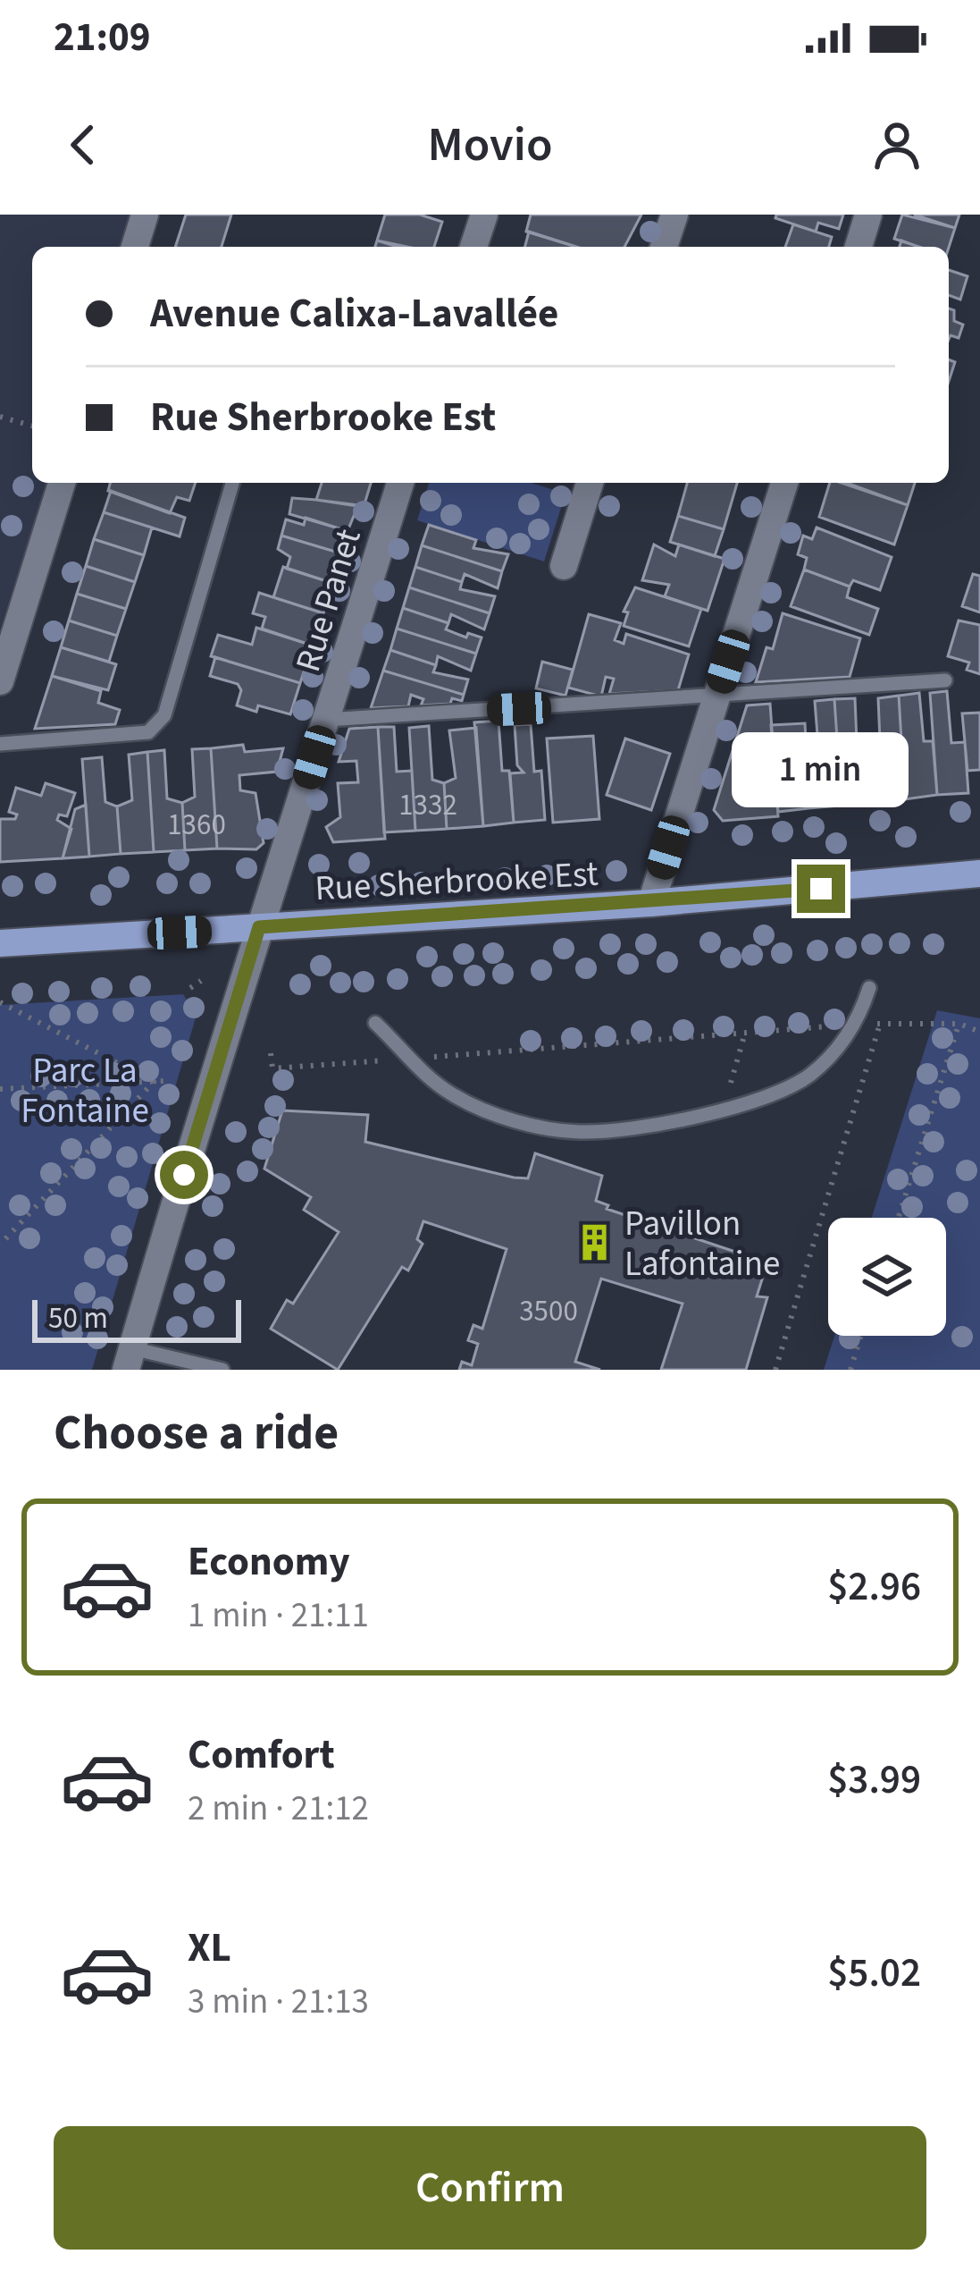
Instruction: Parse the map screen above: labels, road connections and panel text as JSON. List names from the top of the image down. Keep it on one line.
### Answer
{"streets":{"main road":["Rue Sherbrooke Est"],"street":["Rue Panet"]},"crossings":[["Rue Panet","Rue Sherbrooke Est"]],"parks":["Parc La Fontaine"],"places":{"building":["Pavillon Lafontaine"]},"house_numbers":["1332","1360","3500"],"scale_bar":"50 m","page":{"status":"21:09","header":"Movio","banner":["Avenue Calixa-Lavallée","Rue Sherbrooke Est"],"bubble":"1 min","scale":"50 m","heading":"Choose a ride","list":[{"name":"Economy","note":"1 min · 21:11","value":"$2.96"},{"name":"Comfort","note":"2 min · 21:12","value":"$3.99"},{"name":"XL","note":"3 min · 21:13","value":"$5.02"}],"buttons":"Confirm"}}
